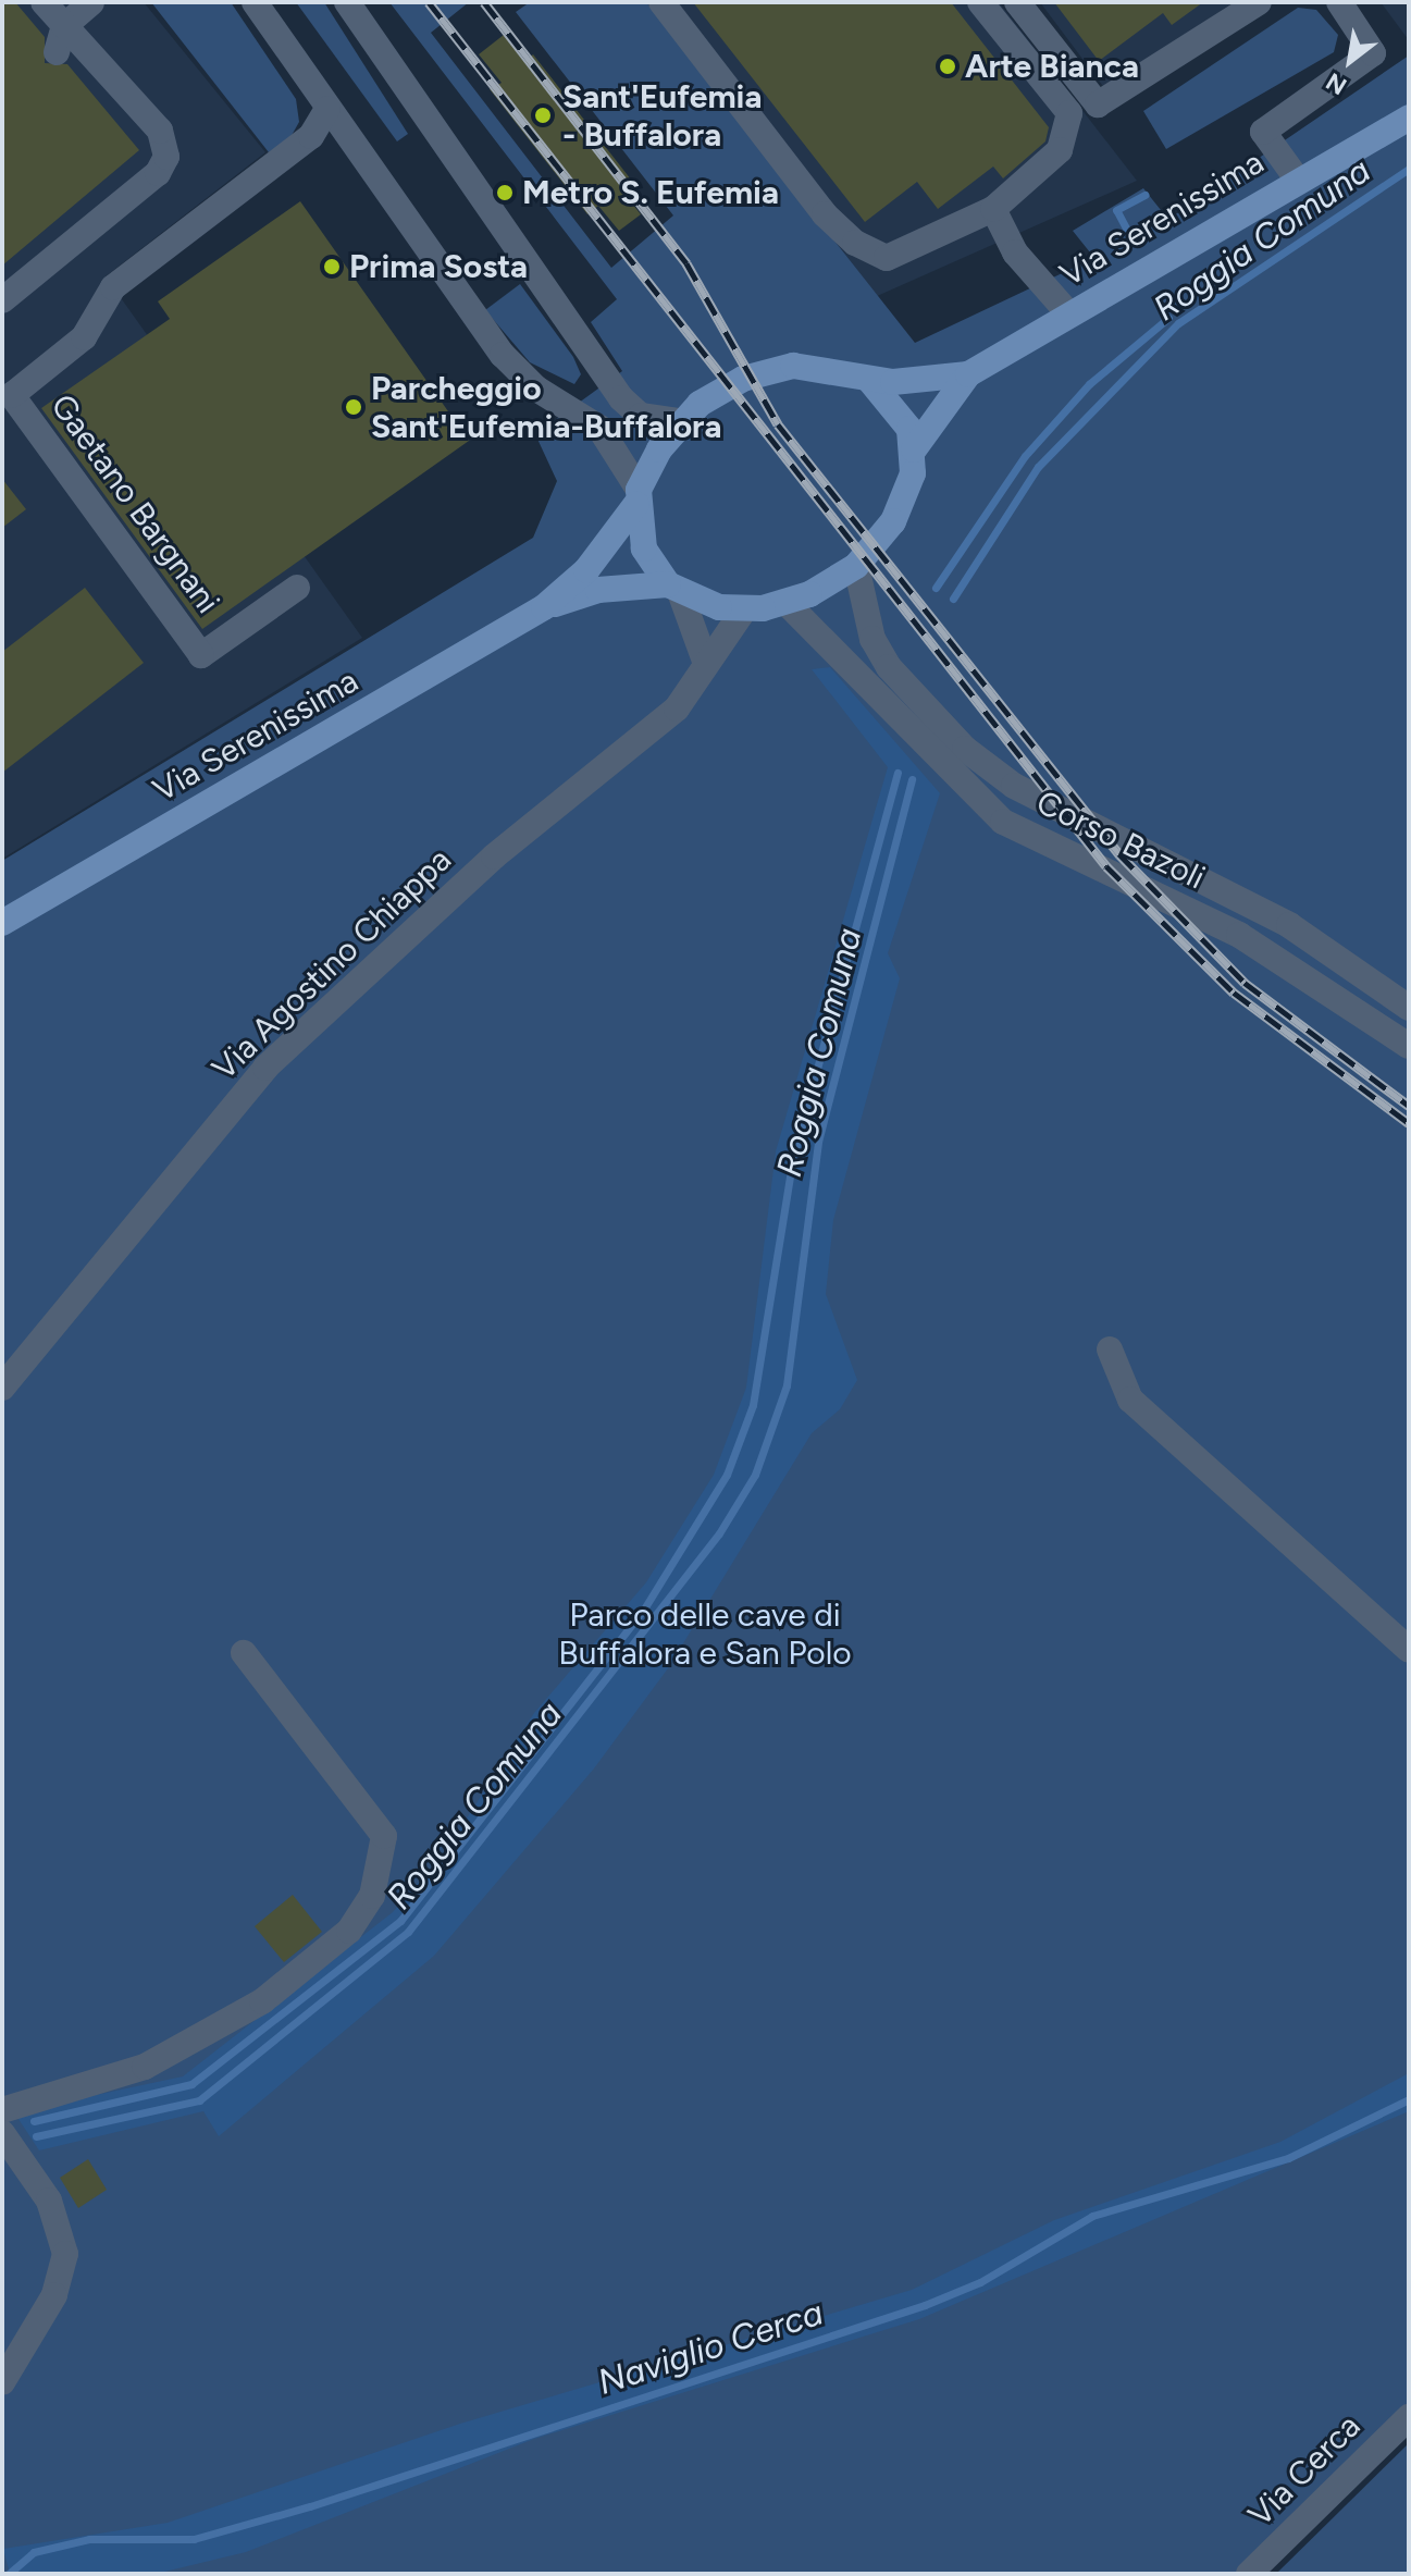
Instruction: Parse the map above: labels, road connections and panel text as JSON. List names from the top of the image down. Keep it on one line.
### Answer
{"streets":{"main road":["Via Serenissima"],"street":["Gaetano Bargnani","Corso Bazoli","Via Agostino Chiappa","Via Cerca"]},"crossings":[["Via Serenissima","Corso Bazoli"],["Via Serenissima","Via Agostino Chiappa"],["Corso Bazoli","Via Agostino Chiappa"]],"water":["Roggia Comuna","Naviglio Cerca"],"parks":["Parco delle cave di Buffalora e San Polo"],"places":["Arte Bianca","Sant'Eufemia - Buffalora","Metro S. Eufemia","Prima Sosta","Parcheggio Sant'Eufemia-Buffalora"],"north":"bottom left"}
